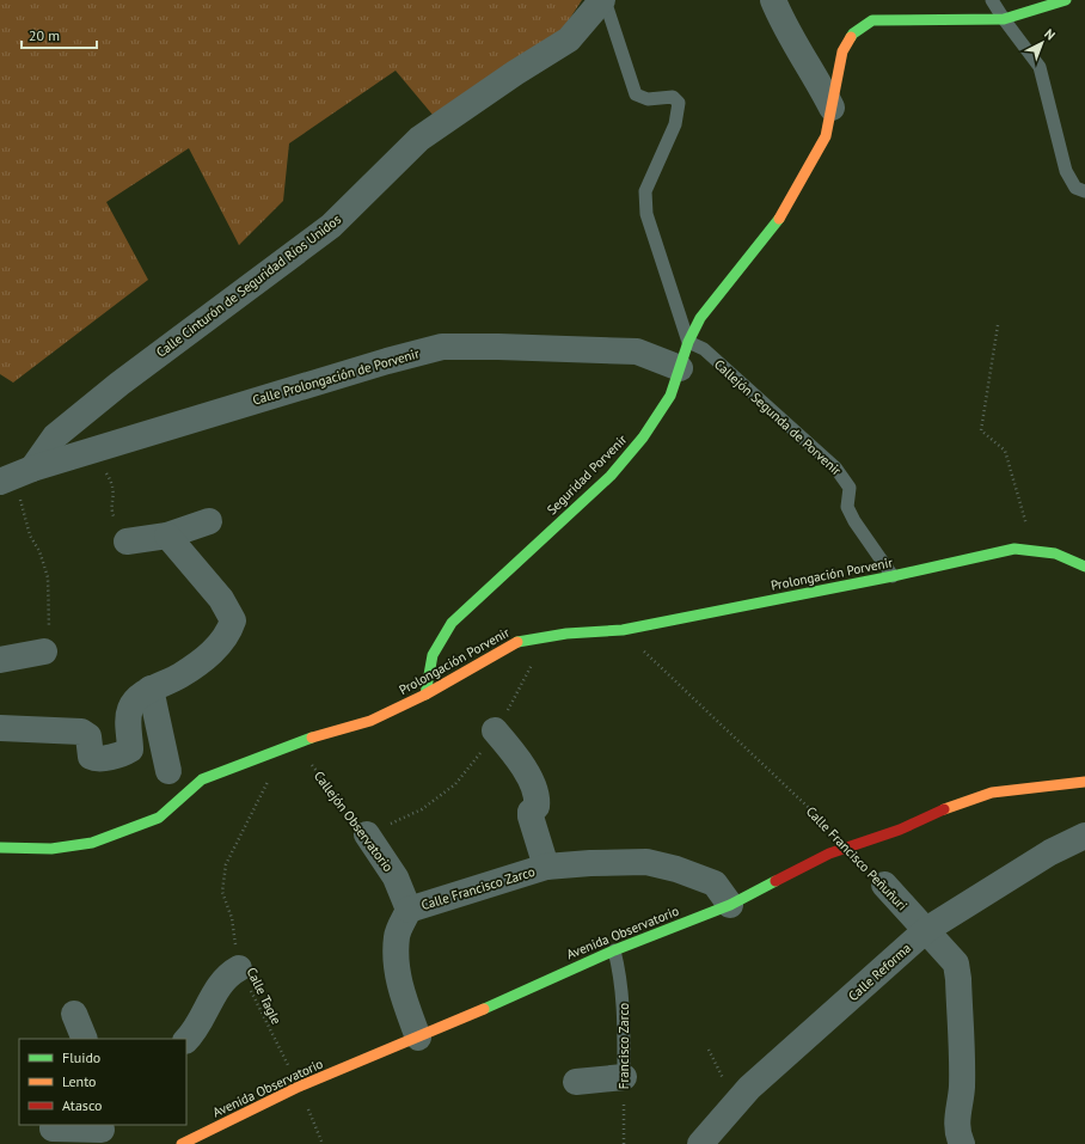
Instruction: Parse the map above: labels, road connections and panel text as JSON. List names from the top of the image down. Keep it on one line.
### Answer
{"streets":{"street":["Calle Cinturón de Seguridad Ríos Unidos","Calle Prolongación de Porvenir","Seguridad Porvenir","Prolongación Porvenir","Callejón Observatorio","Calle Francisco Peñuñuri","Calle Francisco Zarco","Avenida Observatorio","Calle Reforma"],"lane":["Callejón Segunda de Porvenir","Francisco Zarco"],"path":["Calle Tagle"]},"crossings":[["Calle Cinturón de Seguridad Ríos Unidos","Calle Prolongación de Porvenir"],["Calle Prolongación de Porvenir","Seguridad Porvenir"],["Callejón Segunda de Porvenir","Seguridad Porvenir"],["Callejón Segunda de Porvenir","Prolongación Porvenir"],["Seguridad Porvenir","Prolongación Porvenir"],["Prolongación Porvenir","Callejón Observatorio"],["Prolongación Porvenir","Calle Francisco Peñuñuri"],["Prolongación Porvenir","Calle Tagle"],["Callejón Observatorio","Calle Francisco Zarco"],["Callejón Observatorio","Calle Tagle"],["Calle Francisco Peñuñuri","Avenida Observatorio"],["Calle Francisco Peñuñuri","Calle Reforma"],["Calle Francisco Zarco","Avenida Observatorio"],["Avenida Observatorio","Calle Tagle"],["Avenida Observatorio","Francisco Zarco"]],"legend":["Fluido","Lento","Atasco"],"scale_bar":"20 m","north":"top right"}
